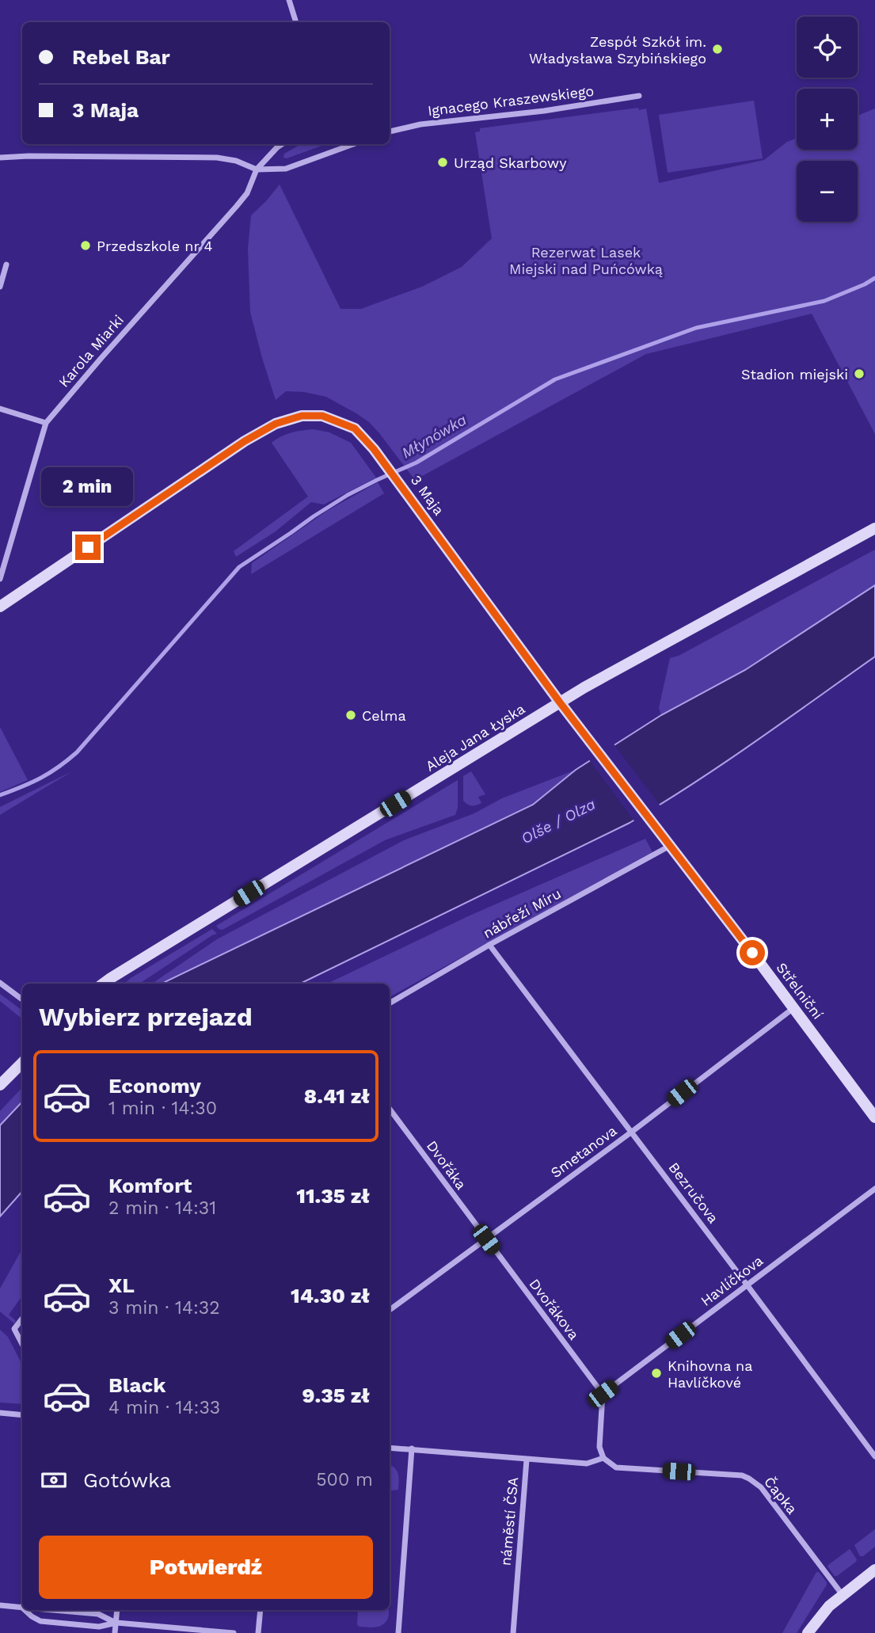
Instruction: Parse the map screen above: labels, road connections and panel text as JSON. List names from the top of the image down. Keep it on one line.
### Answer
{"streets":{"street":["Ignacego Kraszewskiego","Karola Miarki","3 Maja","Aleja Jana Łyska","nábřeží Míru","Střelniční","Smetanova","Dvořáka","Bezručova","Havlíčkova","Dvořákova","Čapka","náměstí ČSA"]},"crossings":[["3 Maja","Aleja Jana Łyska"],["3 Maja","Střelniční"],["nábřeží Míru","Střelniční"],["nábřeží Míru","Bezručova"],["Střelniční","Smetanova"],["Smetanova","Dvořáka"],["Smetanova","Bezručova"],["Smetanova","Dvořákova"],["Dvořáka","Dvořákova"],["Bezručova","Havlíčkova"],["Havlíčkova","Dvořákova"]],"water":["Młynówka","Olše / Olza"],"parks":["Rezerwat Lasek Miejski nad Puńcówką"],"places":["Zespół Szkół im. Władysława Szybińskiego","Urząd Skarbowy","Przedszkole nr 4","Stadion miejski","Celma","Knihovna na Havlíčkové"],"page":{"map_buttons":["+","−"],"banner":["Rebel Bar","3 Maja"],"bubble":"2 min","heading":"Wybierz przejazd","list":[{"name":"Economy","note":"1 min · 14:30","value":"8.41 zł"},{"name":"Komfort","note":"2 min · 14:31","value":"11.35 zł"},{"name":"XL","note":"3 min · 14:32","value":"14.30 zł"},{"name":"Black","note":"4 min · 14:33","value":"9.35 zł"}],"pay":["Gotówka","500 m"],"buttons":"Potwierdź"}}
